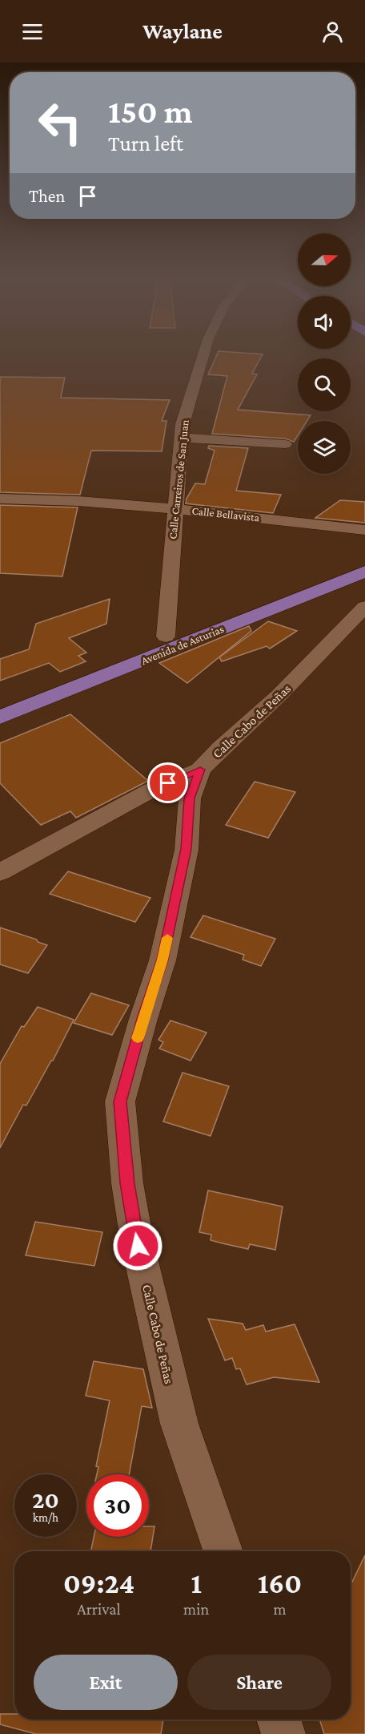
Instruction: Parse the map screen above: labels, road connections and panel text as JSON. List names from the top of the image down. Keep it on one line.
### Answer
{"streets":{"main road":["Avenida de Asturias"],"street":["Calle Carreiros de San Juan","Calle Bellavista","Calle Cabo de Peñas"]},"crossings":[["Calle Carreiros de San Juan","Calle Bellavista"],["Calle Carreiros de San Juan","Avenida de Asturias"]],"north":"right","page":{"header":"Waylane","turn":["150 m","Turn left"],"then":"Then","speed":"20 km/h","limit":"30","eta":["09:24","Arrival","1","min","160","m"],"buttons":["Exit","Share"]}}
